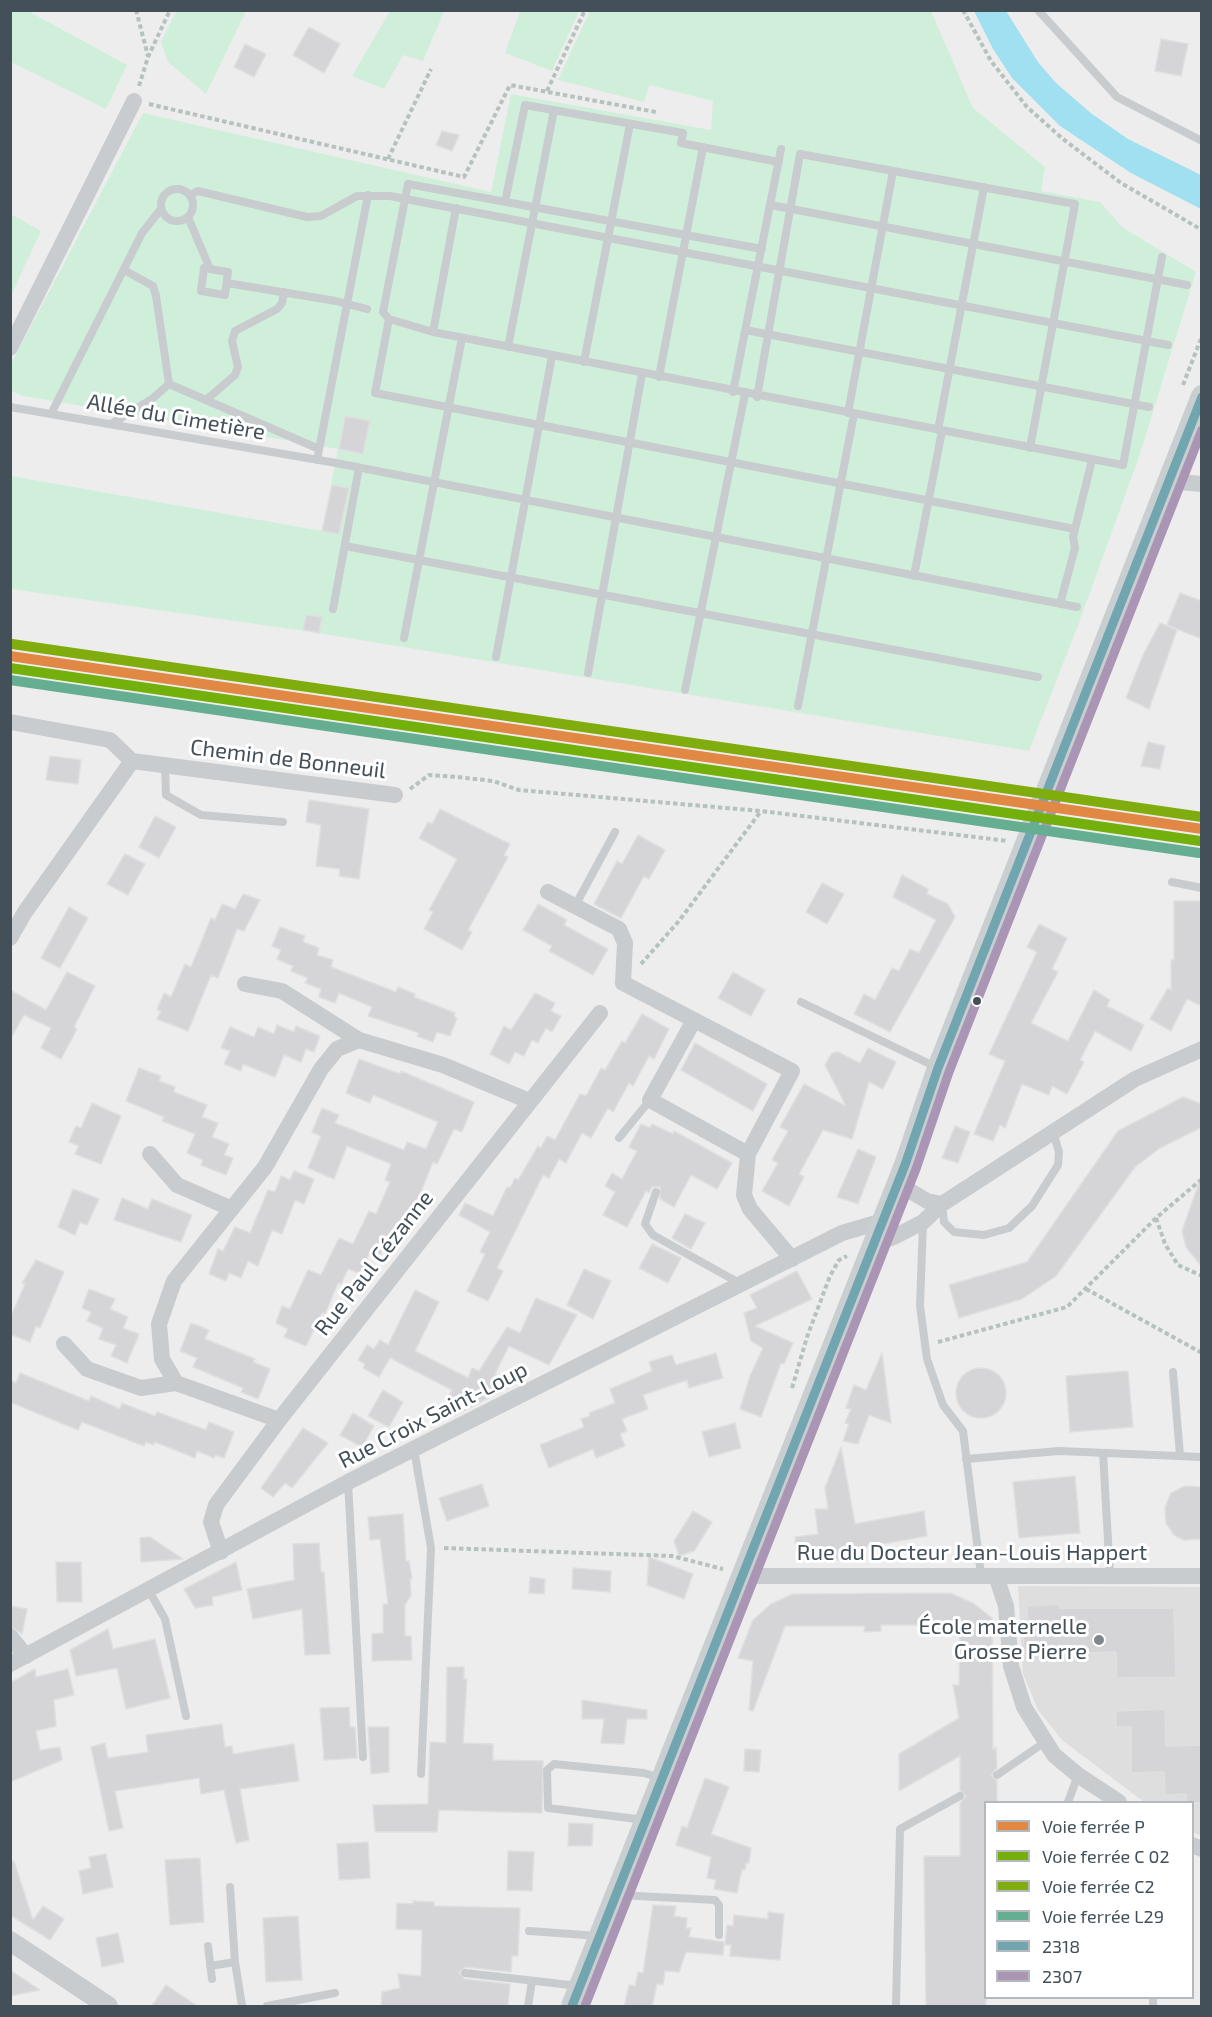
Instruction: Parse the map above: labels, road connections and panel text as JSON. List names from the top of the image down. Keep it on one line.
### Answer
{"streets":{"street":["Chemin de Bonneuil","Rue Paul Cézanne","Rue Croix Saint-Loup","Rue du Docteur Jean-Louis Happert"],"lane":["Allée du Cimetière"]},"crossings":[["Rue Paul Cézanne","Rue Croix Saint-Loup"]],"places":["École maternelle Grosse Pierre"],"lines":["transit line 2318","transit line 2307","rail line C2","rail line P","rail line L29"],"legend":["Voie ferrée P","Voie ferrée C 02","Voie ferrée C2","Voie ferrée L29","2318","2307"]}
